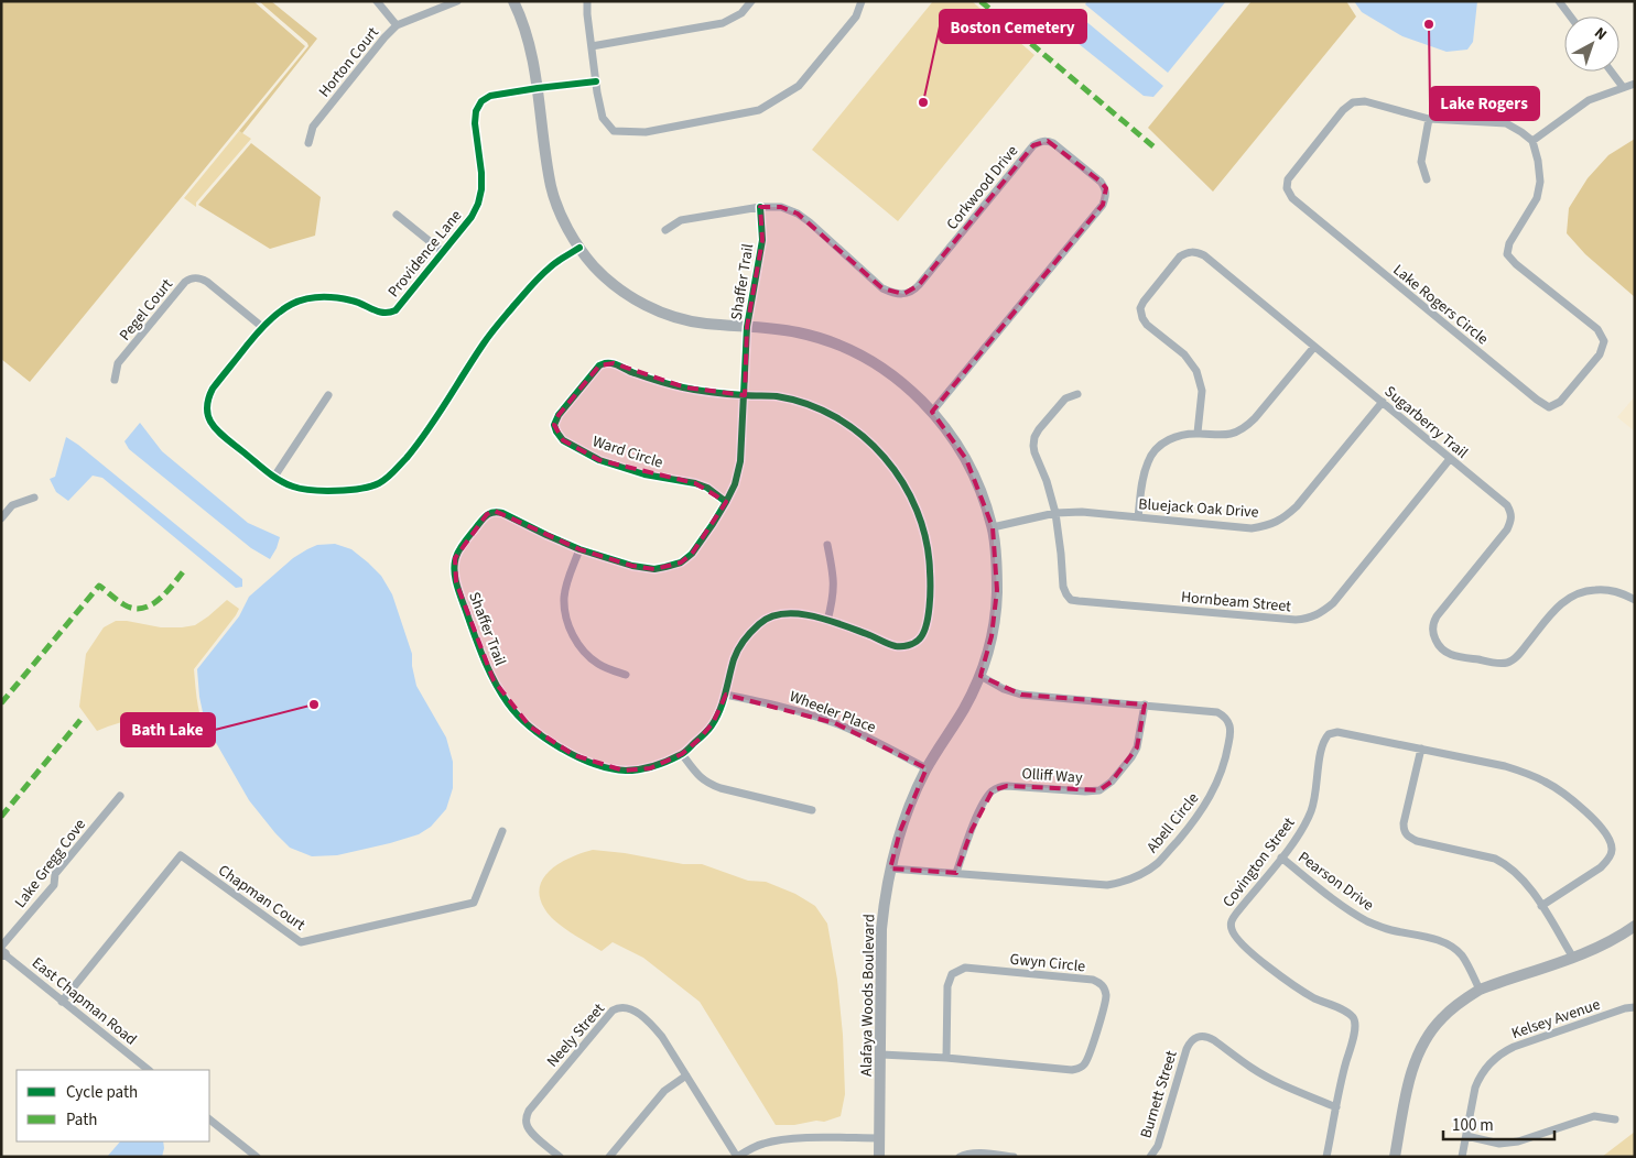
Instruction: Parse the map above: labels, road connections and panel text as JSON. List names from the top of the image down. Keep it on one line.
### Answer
{"streets":{"street":["Horton Court","Corkwood Drive","Providence Lane","Shaffer Trail","Lake Rogers Circle","Pegel Court","Sugarberry Trail","Ward Circle","Bluejack Oak Drive","Hornbeam Street","Wheeler Place","Olliff Way","Abell Circle","Covington Street","Lake Gregg Cove","Pearson Drive","Chapman Court","Gwyn Circle","Alafaya Woods Boulevard","East Chapman Road","Kelsey Avenue","Neely Street","Burnett Street"]},"crossings":[["Corkwood Drive","Shaffer Trail"],["Corkwood Drive","Alafaya Woods Boulevard"],["Providence Lane","Pegel Court"],["Providence Lane","Alafaya Woods Boulevard"],["Shaffer Trail","Ward Circle"],["Shaffer Trail","Wheeler Place"],["Shaffer Trail","Alafaya Woods Boulevard"],["Sugarberry Trail","Bluejack Oak Drive"],["Sugarberry Trail","Hornbeam Street"],["Bluejack Oak Drive","Hornbeam Street"],["Bluejack Oak Drive","Alafaya Woods Boulevard"],["Wheeler Place","Alafaya Woods Boulevard"],["Olliff Way","Abell Circle"],["Abell Circle","Alafaya Woods Boulevard"],["Covington Street","Pearson Drive"],["Covington Street","Burnett Street"],["Lake Gregg Cove","East Chapman Road"],["Chapman Court","East Chapman Road"],["Gwyn Circle","Alafaya Woods Boulevard"]],"places":["Lake Rogers","Boston Cemetery","Bath Lake"],"legend":["Cycle path","Path"],"scale_bar":"100 m","north":"top right"}
